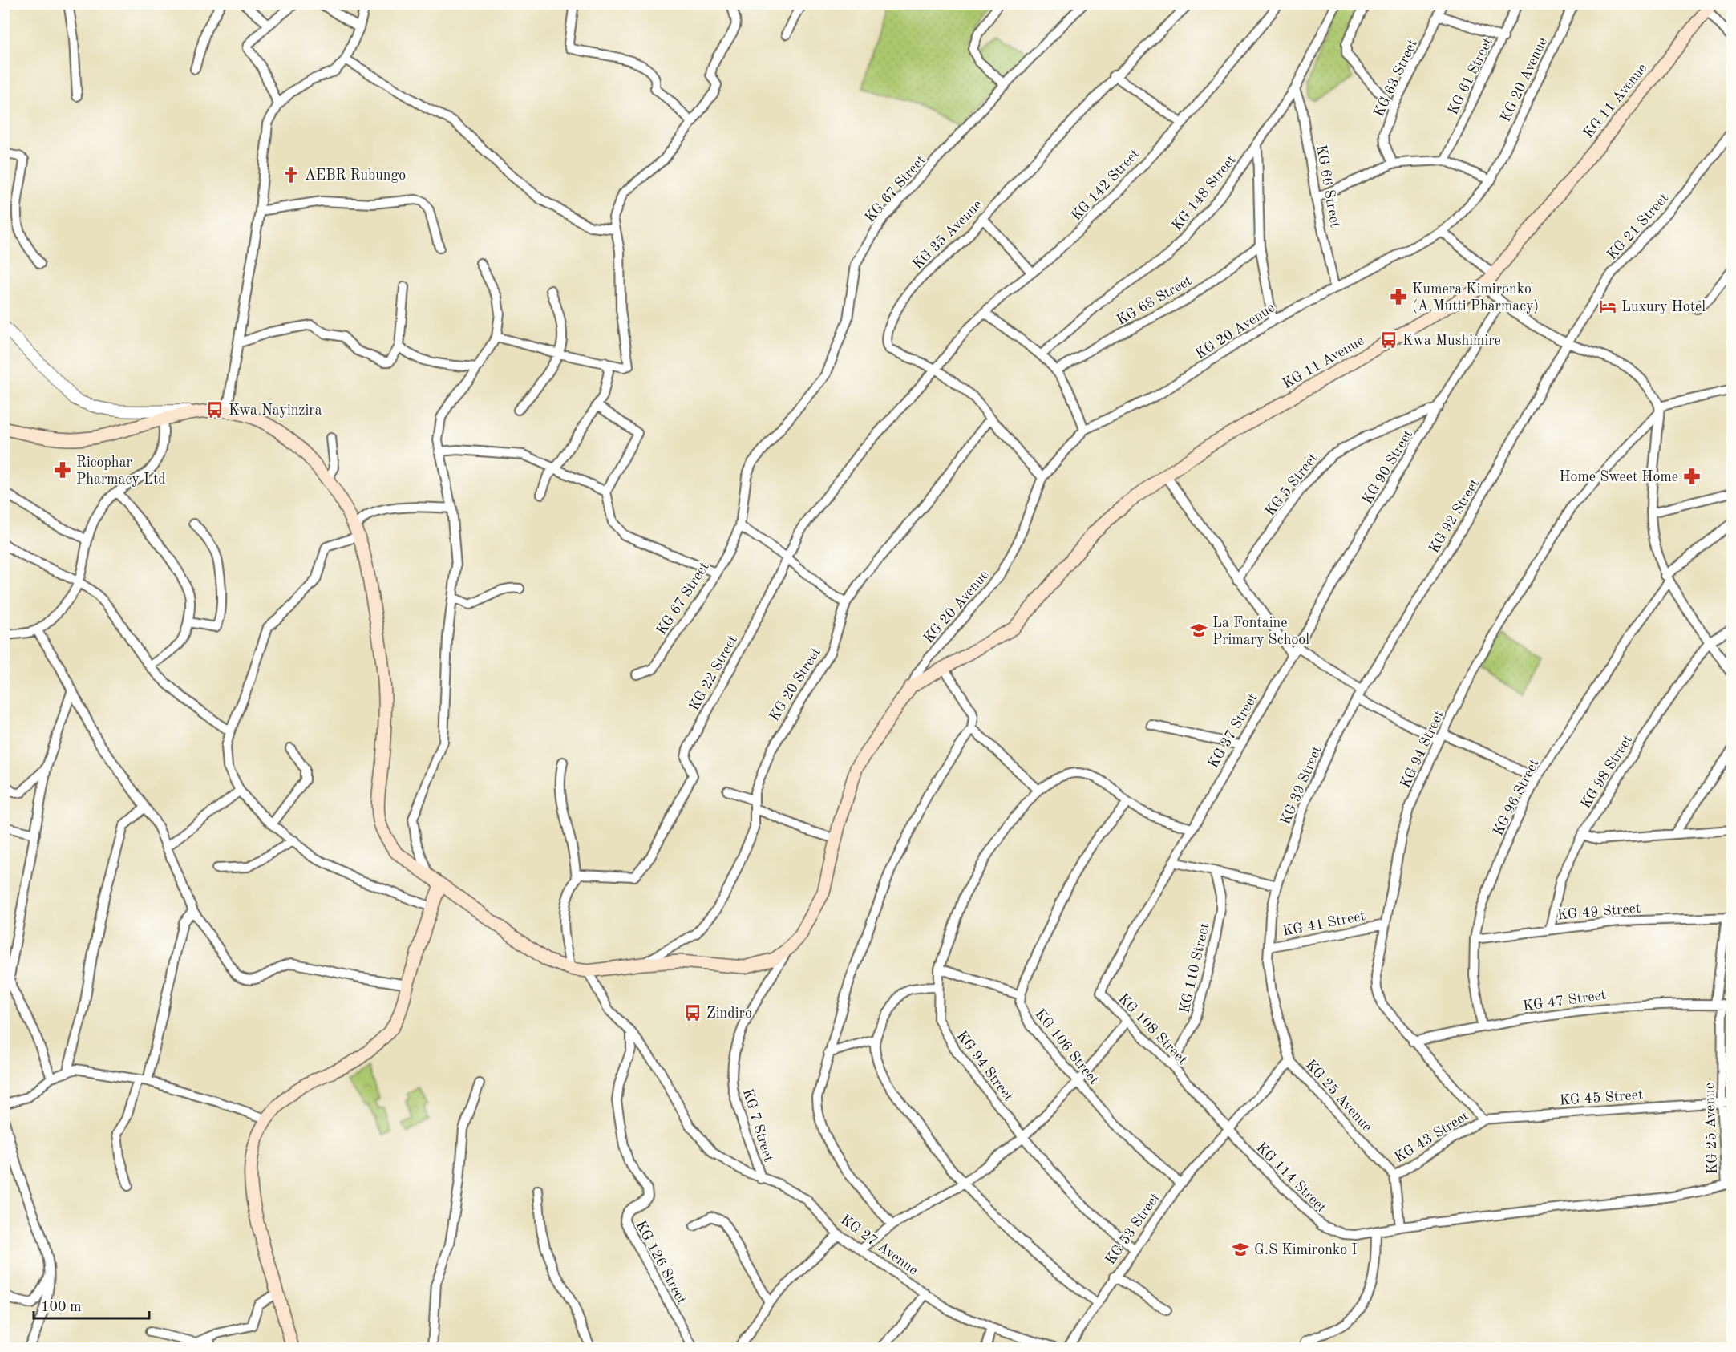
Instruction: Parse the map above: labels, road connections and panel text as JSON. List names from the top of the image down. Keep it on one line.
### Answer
{"streets":{"main road":["KG 11 Avenue"],"street":["KG 61 Street","KG 63 Street","KG 20 Avenue","KG 142 Street","KG 66 Street","KG 67 Street","KG 148 Street","KG 21 Street","KG 35 Avenue","KG 68 Street","KG 90 Street","KG 5 Street","KG 92 Street","KG 22 Street","KG 20 Street","KG 37 Street","KG 94 Street","KG 98 Street","KG 39 Street","KG 96 Street","KG 49 Street","KG 41 Street","KG 110 Street","KG 47 Street","KG 108 Street","KG 106 Street","KG 25 Avenue","KG 45 Street","KG 7 Street","KG 43 Street","KG 114 Street","KG 53 Street","KG 27 Avenue","KG 126 Street"]},"crossings":[["KG 20 Avenue","KG 11 Avenue"],["KG 20 Avenue","KG 66 Street"],["KG 20 Avenue","KG 35 Avenue"],["KG 142 Street","KG 35 Avenue"],["KG 142 Street","KG 22 Street"],["KG 66 Street","KG 148 Street"],["KG 21 Street","KG 92 Street"],["KG 35 Avenue","KG 22 Street"],["KG 35 Avenue","KG 20 Street"],["KG 90 Street","KG 5 Street"],["KG 90 Street","KG 37 Street"],["KG 92 Street","KG 39 Street"],["KG 94 Street","KG 41 Street"],["KG 94 Street","KG 47 Street"],["KG 94 Street","KG 45 Street"],["KG 94 Street","KG 43 Street"],["KG 94 Street","KG 53 Street"],["KG 98 Street","KG 49 Street"],["KG 39 Street","KG 25 Avenue"],["KG 96 Street","KG 49 Street"],["KG 96 Street","KG 47 Street"],["KG 49 Street","KG 25 Avenue"],["KG 41 Street","KG 25 Avenue"],["KG 110 Street","KG 108 Street"],["KG 47 Street","KG 25 Avenue"],["KG 108 Street","KG 114 Street"],["KG 108 Street","KG 53 Street"],["KG 106 Street","KG 53 Street"],["KG 25 Avenue","KG 45 Street"],["KG 25 Avenue","KG 43 Street"],["KG 25 Avenue","KG 114 Street"],["KG 25 Avenue","KG 53 Street"],["KG 45 Street","KG 43 Street"],["KG 7 Street","KG 27 Avenue"],["KG 114 Street","KG 53 Street"],["KG 27 Avenue","KG 126 Street"]],"places":{"church":["AEBR Rubungo"],"pharmacy":["Kumera Kimironko (A Mutti Pharmacy)","Ricophar Pharmacy Ltd","Home Sweet Home"],"hotel":["Luxury Hotel"],"bus stop":["Kwa Mushimire","Kwa Nayinzira","Zindiro"],"school or university":["La Fontaine Primary School","G.S Kimironko I"]},"scale_bar":"100 m"}
